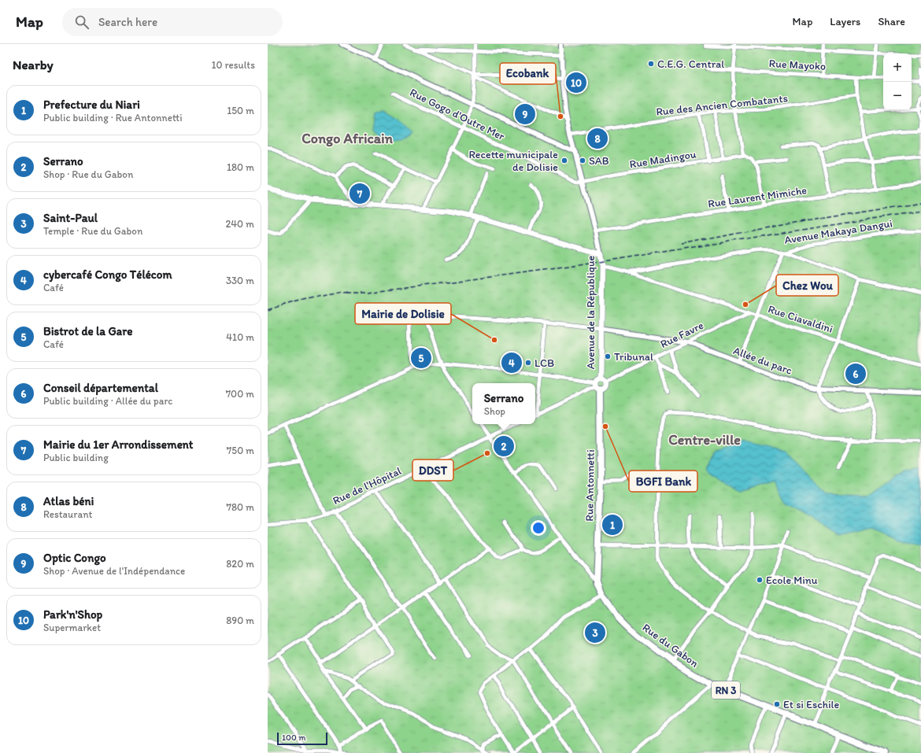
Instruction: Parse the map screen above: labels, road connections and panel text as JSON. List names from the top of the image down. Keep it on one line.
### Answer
{"streets":{"highway":["Rue Antonnetti","Rue du Gabon","RN 3"],"main road":["Avenue de la République"],"street":["Rue Mayoko","Rue des Ancien Combatants","Rue Gogo d'Outre Mer","Rue Madingou","Rue Laurent Mimiche","Avenue Makaya Dangui","Rue Ciavaldini","Rue Favre","Allée du parc","Rue de l'Hôpital"]},"crossings":[["Rue des Ancien Combatants","Avenue de la République"],["Rue Gogo d'Outre Mer","Rue Madingou"],["Rue Gogo d'Outre Mer","Avenue de la République"],["Rue Madingou","Avenue de la République"],["Rue Laurent Mimiche","Avenue de la République"],["Avenue Makaya Dangui","Rue Ciavaldini"],["Avenue de la République","Rue Ciavaldini"],["Avenue de la République","Rue Favre"],["Avenue de la République","Allée du parc"],["Rue Ciavaldini","Rue Favre"],["Rue Favre","Allée du parc"],["Rue de l'Hôpital","Rue du Gabon"],["Rue Antonnetti","Rue du Gabon"]],"districts":["Congo Africain","Centre-ville"],"places":["C.E.G. Central","Ecobank","Recette municipale de Dolisie","SAB","Chez Wou","Mairie de Dolisie","Tribunal","LCB","BGFI Bank","DDST","Ecole Minu","Et si Eschile"],"scale_bar":"100 m","page":{"header":"Map","search":"Search here","nav":["Map","Layers","Share"],"heading":["Nearby","10 results"],"map_buttons":["+","−"],"pins":["10","9","8","7","5","4","6","2","1","3"],"list":[{"mark":"1","name":"Prefecture du Niari","note":"Public building · Rue Antonnetti","value":"150 m"},{"mark":"2","name":"Serrano","note":"Shop · Rue du Gabon","value":"180 m"},{"mark":"3","name":"Saint-Paul","note":"Temple · Rue du Gabon","value":"240 m"},{"mark":"4","name":"cybercafé Congo Télécom","note":"Café","value":"330 m"},{"mark":"5","name":"Bistrot de la Gare","note":"Café","value":"410 m"},{"mark":"6","name":"Conseil départemental","note":"Public building · Allée du parc","value":"700 m"},{"mark":"7","name":"Mairie du 1er Arrondissement","note":"Public building","value":"750 m"},{"mark":"8","name":"Atlas béni","note":"Restaurant","value":"780 m"},{"mark":"9","name":"Optic Congo","note":"Shop · Avenue de l'Indépendance","value":"820 m"},{"mark":"10","name":"Park'n'Shop","note":"Supermarket","value":"890 m"}],"popup":["Serrano","Shop"],"scale":"100 m"}}
